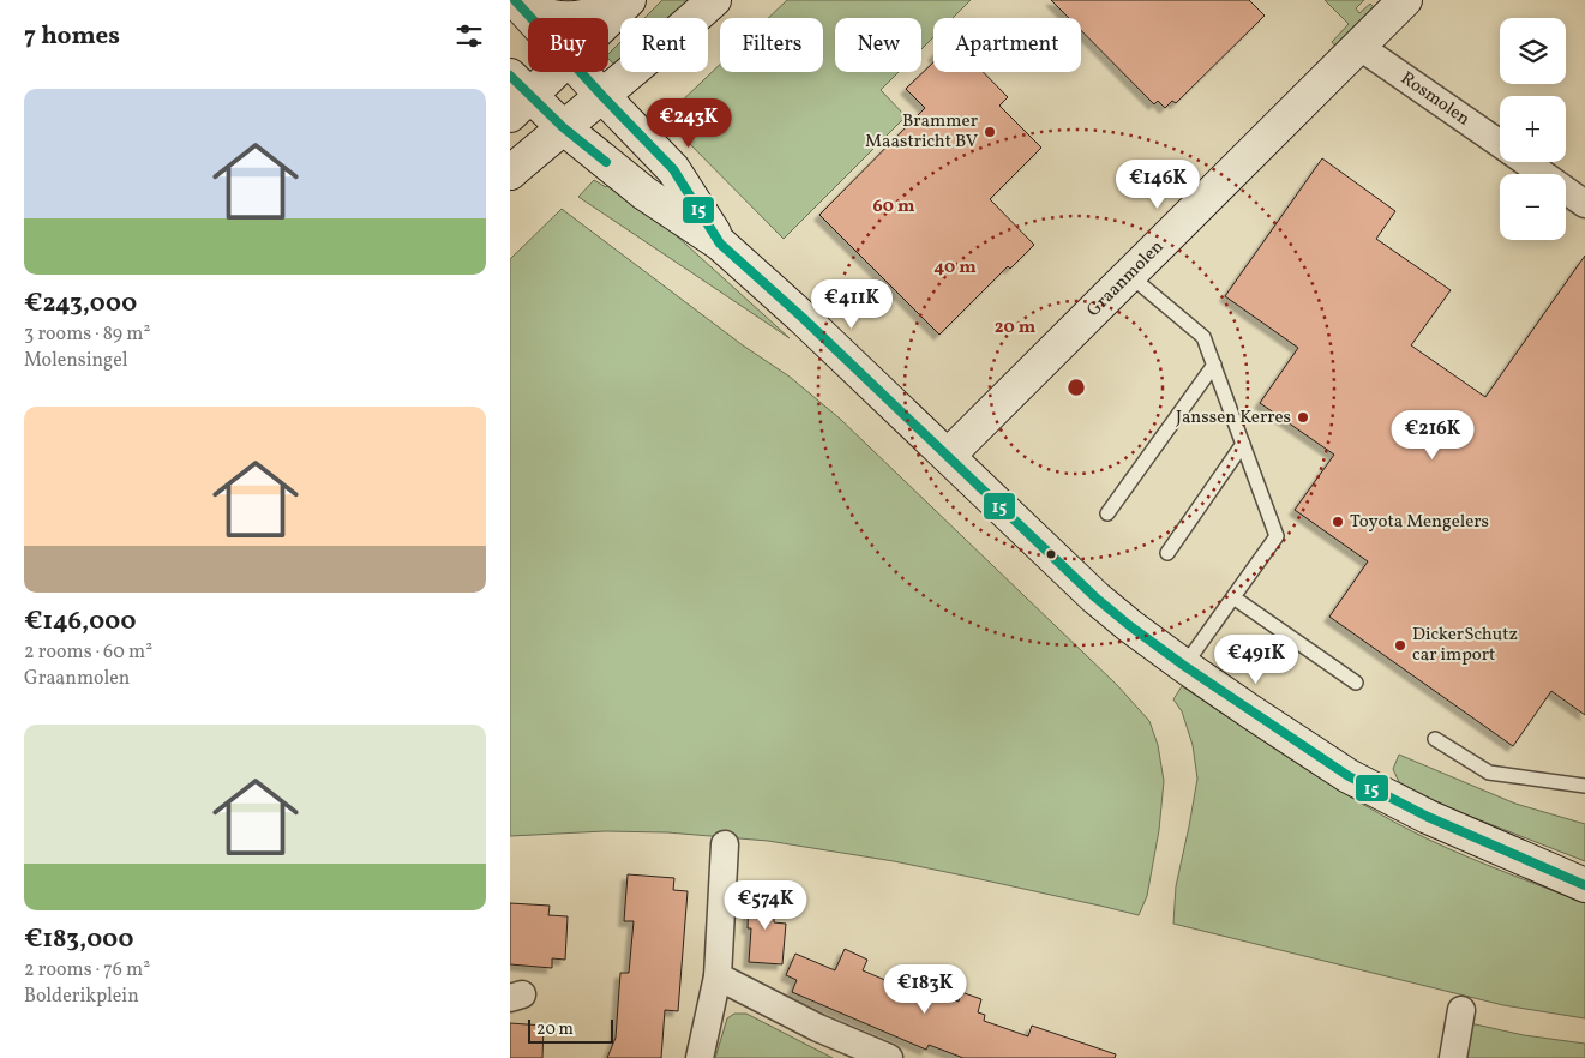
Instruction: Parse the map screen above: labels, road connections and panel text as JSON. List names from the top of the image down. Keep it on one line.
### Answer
{"streets":{"street":["Rosmolen","Graanmolen"]},"crossings":[["Rosmolen","Graanmolen"]],"places":["Brammer Maastricht BV","Janssen Kerres","Toyota Mengelers","DickerSchutz car import"],"lines":["transit line 15"],"scale_bar":"20 m","page":{"heading":"7 homes","map_buttons":["+","−"],"chip":["Buy","Rent","Filters","New","Apartment"],"list":[{"name":"€243,000","note":"3 rooms · 89 m² · Molensingel"},{"name":"€146,000","note":"2 rooms · 60 m² · Graanmolen"},{"name":"€183,000","note":"2 rooms · 76 m² · Bolderikplein"}],"price":["€243K","€146K","€411K","€216K","€491K","€574K","€183K"],"scale":"20 m"},"rings":["60 m","40 m","20 m"]}
